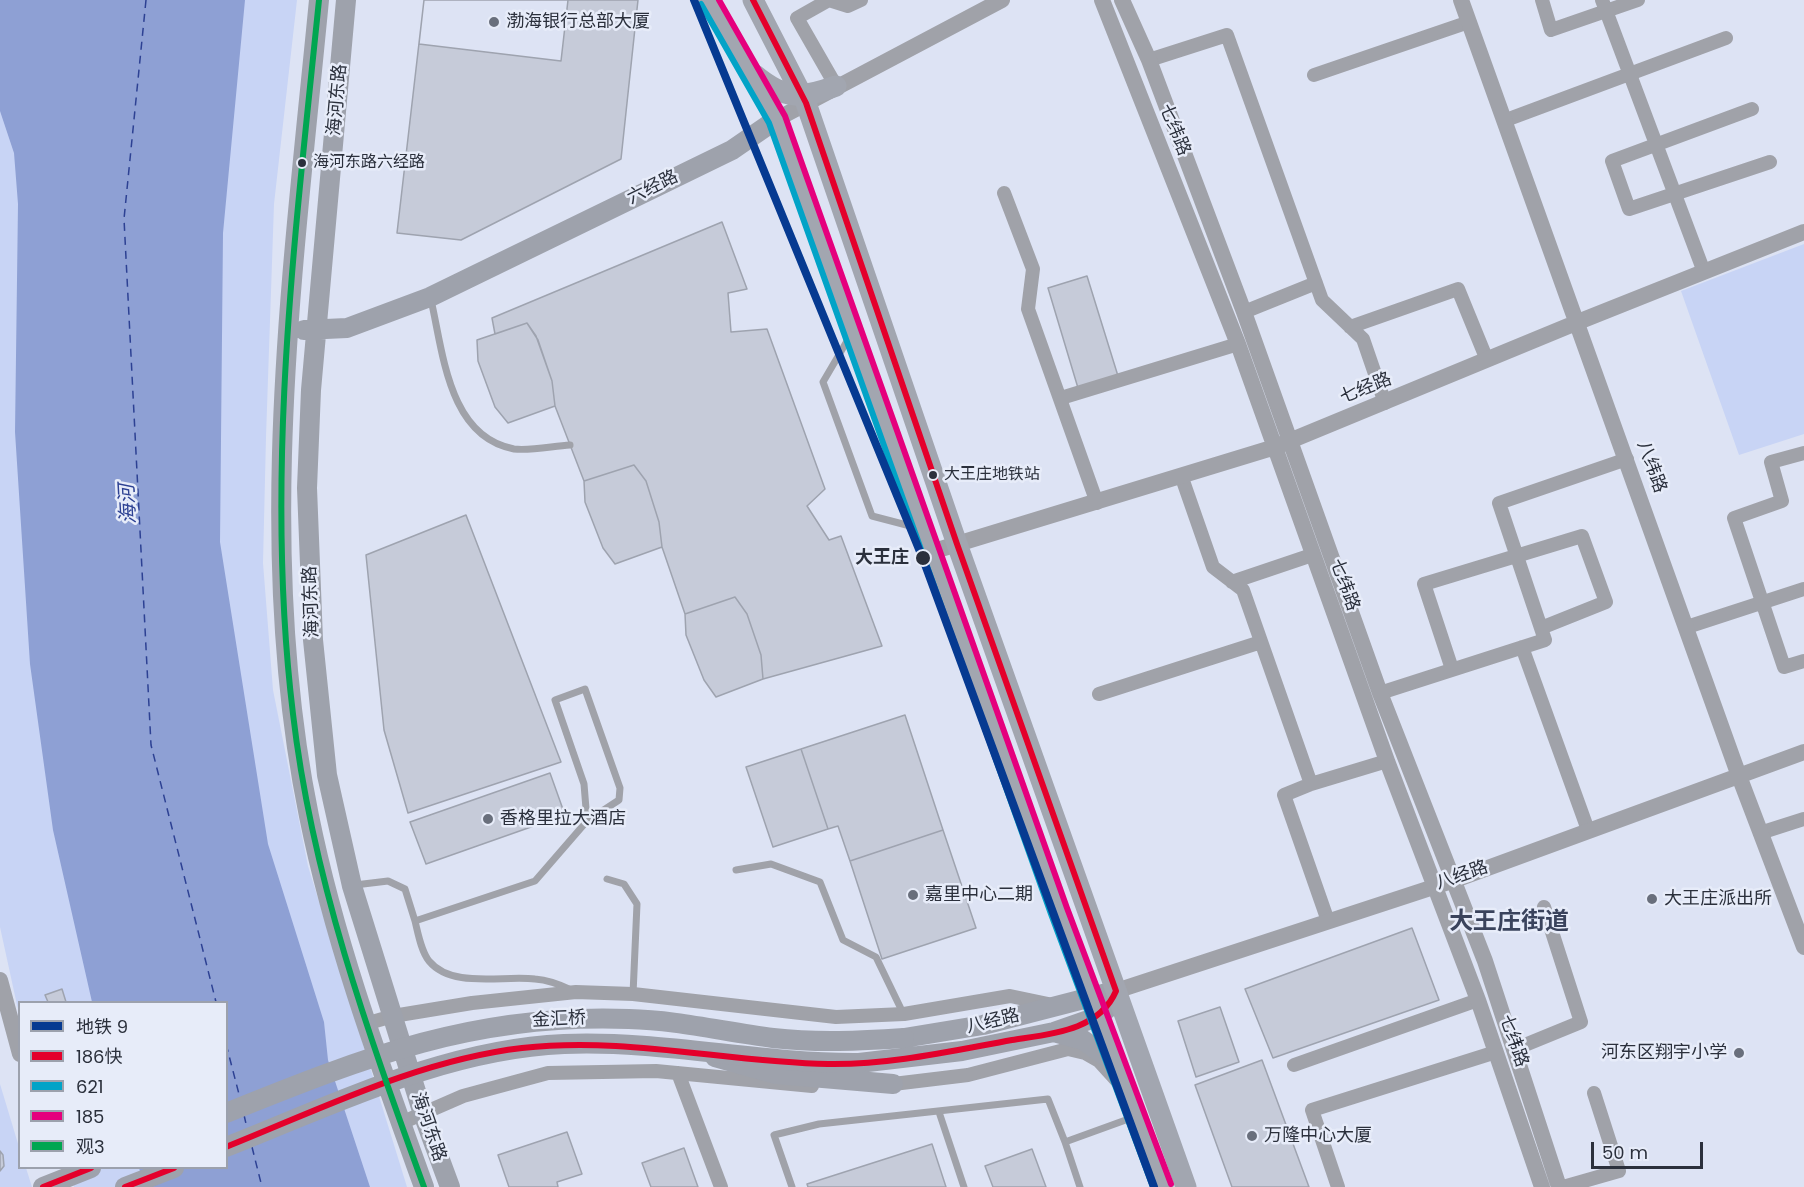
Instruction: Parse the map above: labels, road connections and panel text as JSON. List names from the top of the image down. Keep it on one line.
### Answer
{"streets":{"main road":["海河东路","六经路","八经路","金汇桥"],"street":["七纬路","七经路","八纬路"]},"crossings":[["海河东路","六经路"],["七纬路","七经路"],["七纬路","八经路"],["七经路","八纬路"],["八纬路","八经路"],["八经路","金汇桥"]],"districts":["大王庄街道"],"water":["海河"],"places":["渤海银行总部大厦","海河东路六经路","大王庄地铁站","大王庄","香格里拉大酒店","嘉里中心二期","大王庄派出所","河东区翔宇小学","万隆中心大厦"],"lines":["metro line 9","transit line 186快","transit line 185","transit line 观3","transit line 621"],"legend":["地铁 9","186快","621","185","观3"],"scale_bar":"50 m"}
